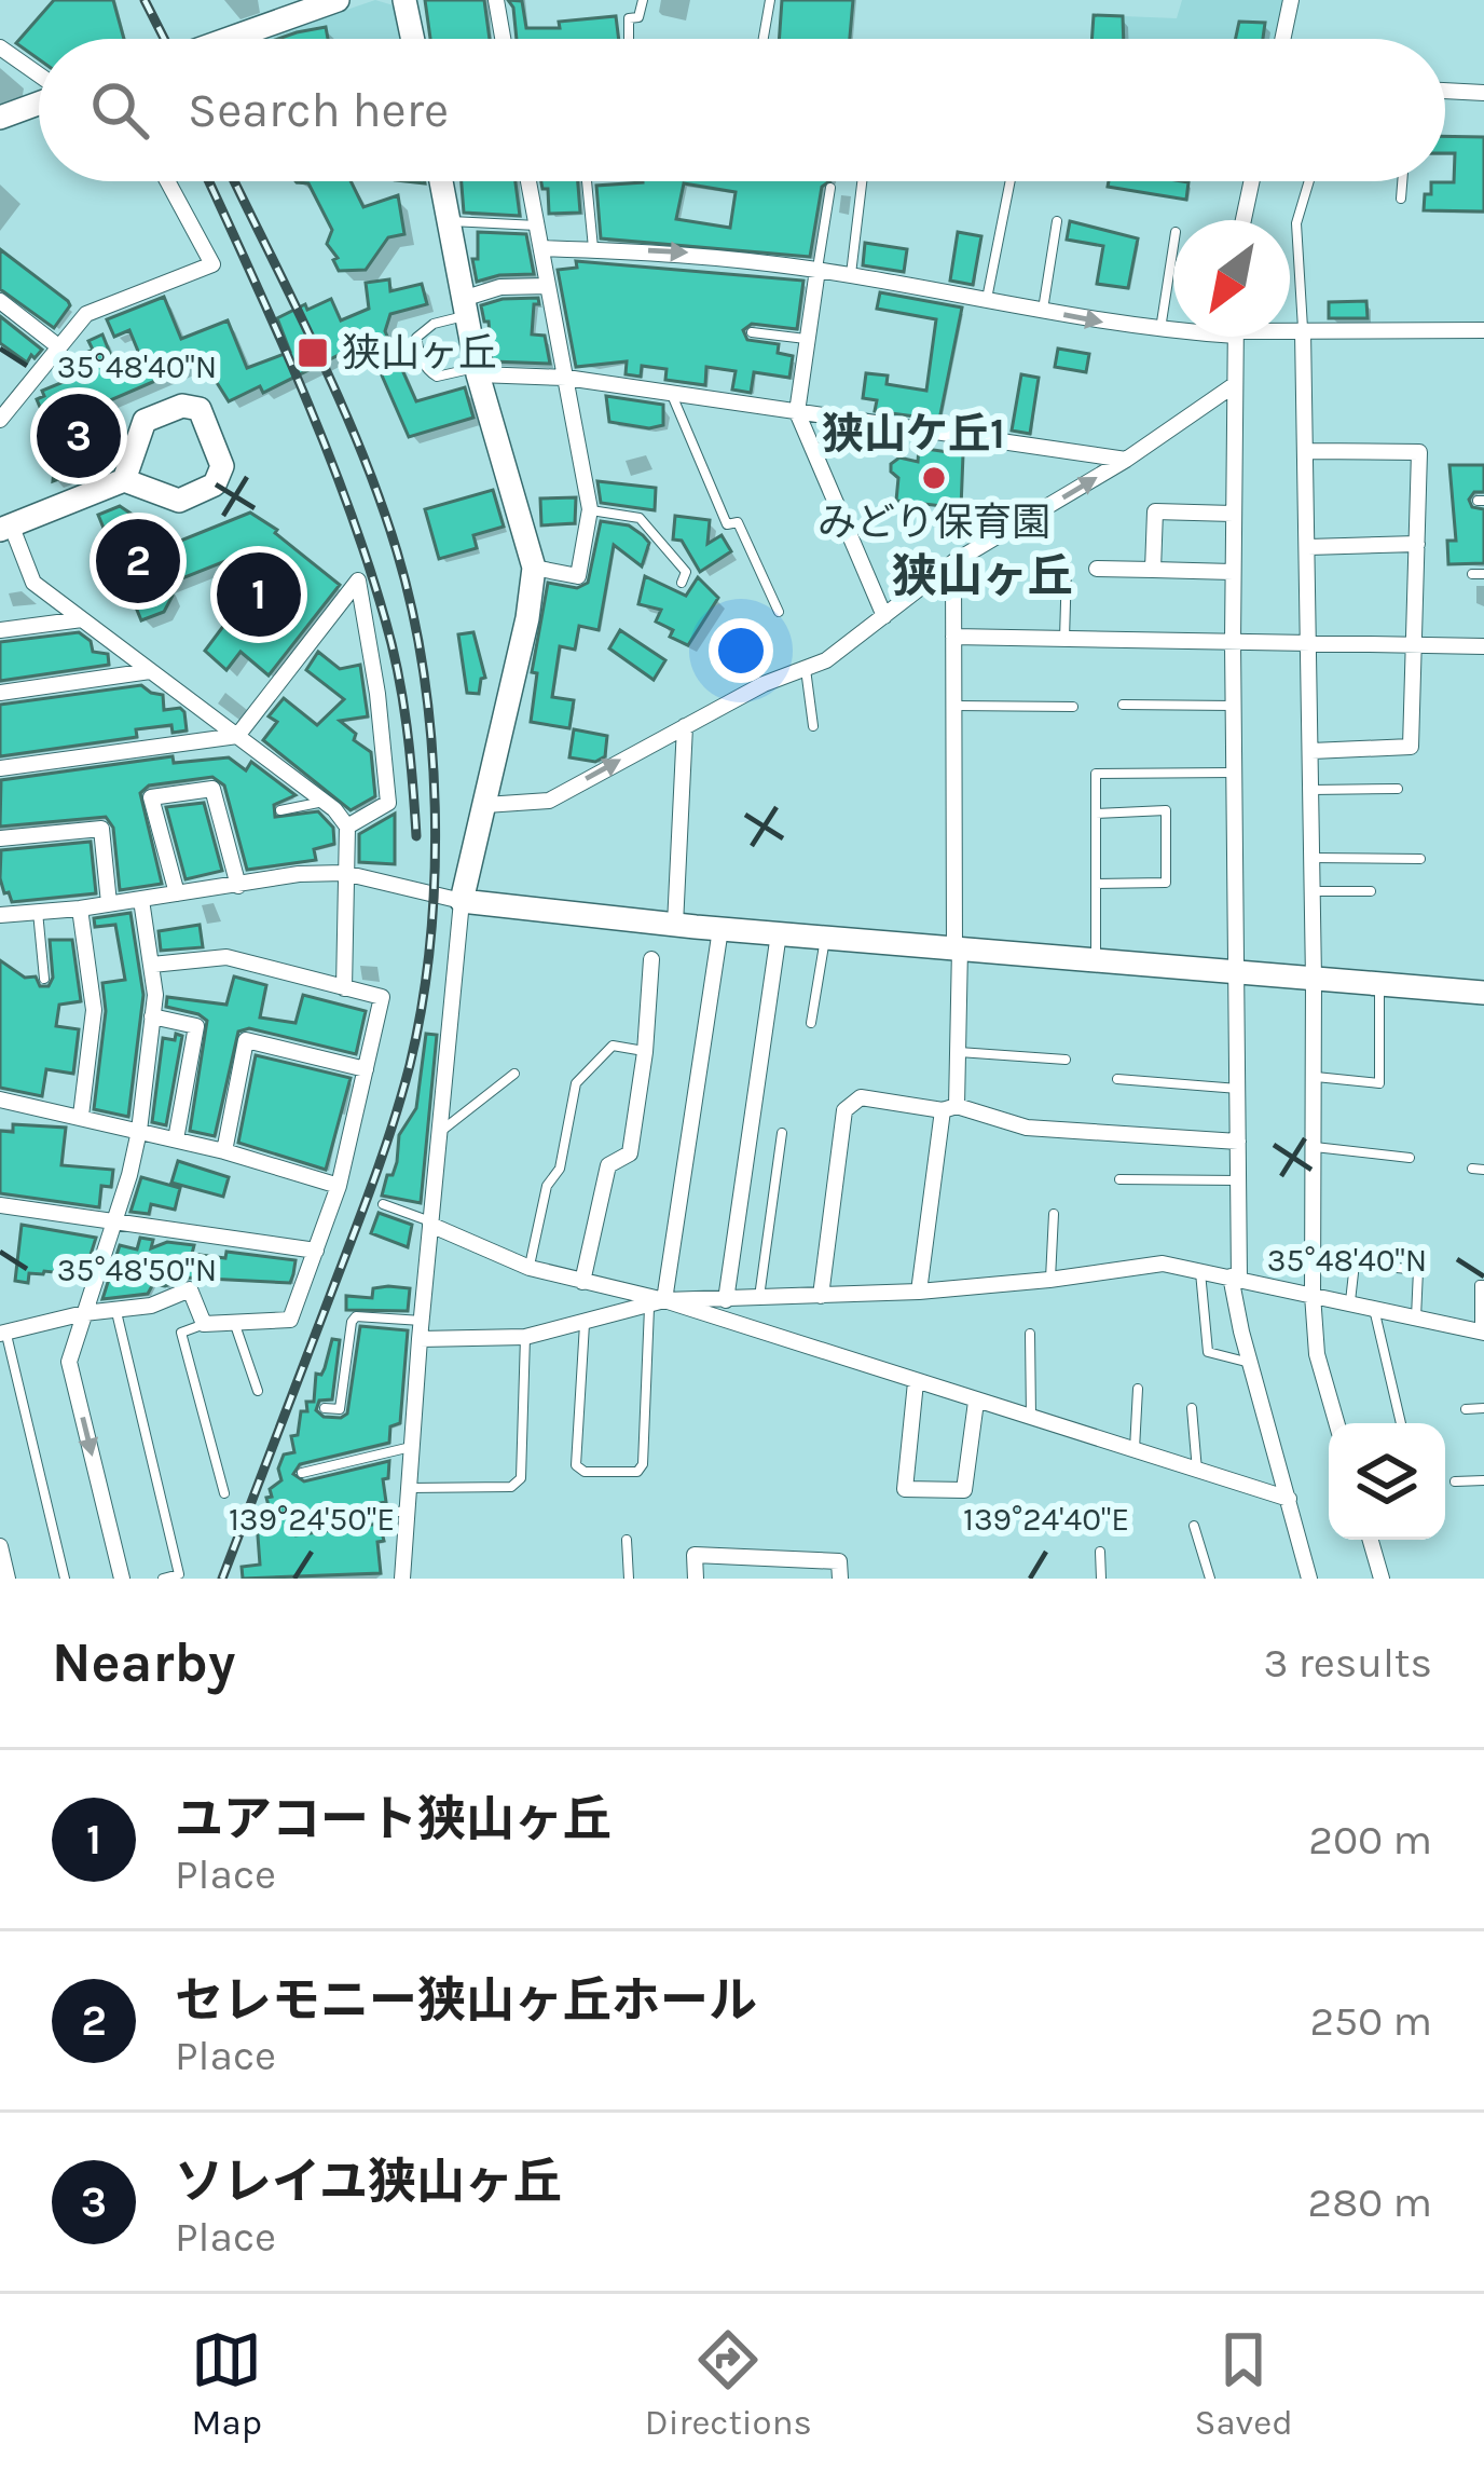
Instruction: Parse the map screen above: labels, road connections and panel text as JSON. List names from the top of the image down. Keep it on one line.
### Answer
{"districts":["狭山ケ丘1","狭山ヶ丘"],"places":{"transit":["狭山ヶ丘"],"other":["みどり保育園"]},"north":"bottom left","page":{"search":"Search here","pins":["3","2","1"],"heading":["Nearby","3 results"],"list":[{"mark":"1","name":"ユアコート狭山ヶ丘","note":"Place","value":"200 m"},{"mark":"2","name":"セレモニー狭山ヶ丘ホール","note":"Place","value":"250 m"},{"mark":"3","name":"ソレイユ狭山ヶ丘","note":"Place","value":"280 m"}],"nav":["Map","Directions","Saved"]},"coordinates":["35°48'40\"N","35°48'50\"N","139°24'50\"E","139°24'40\"E"]}
